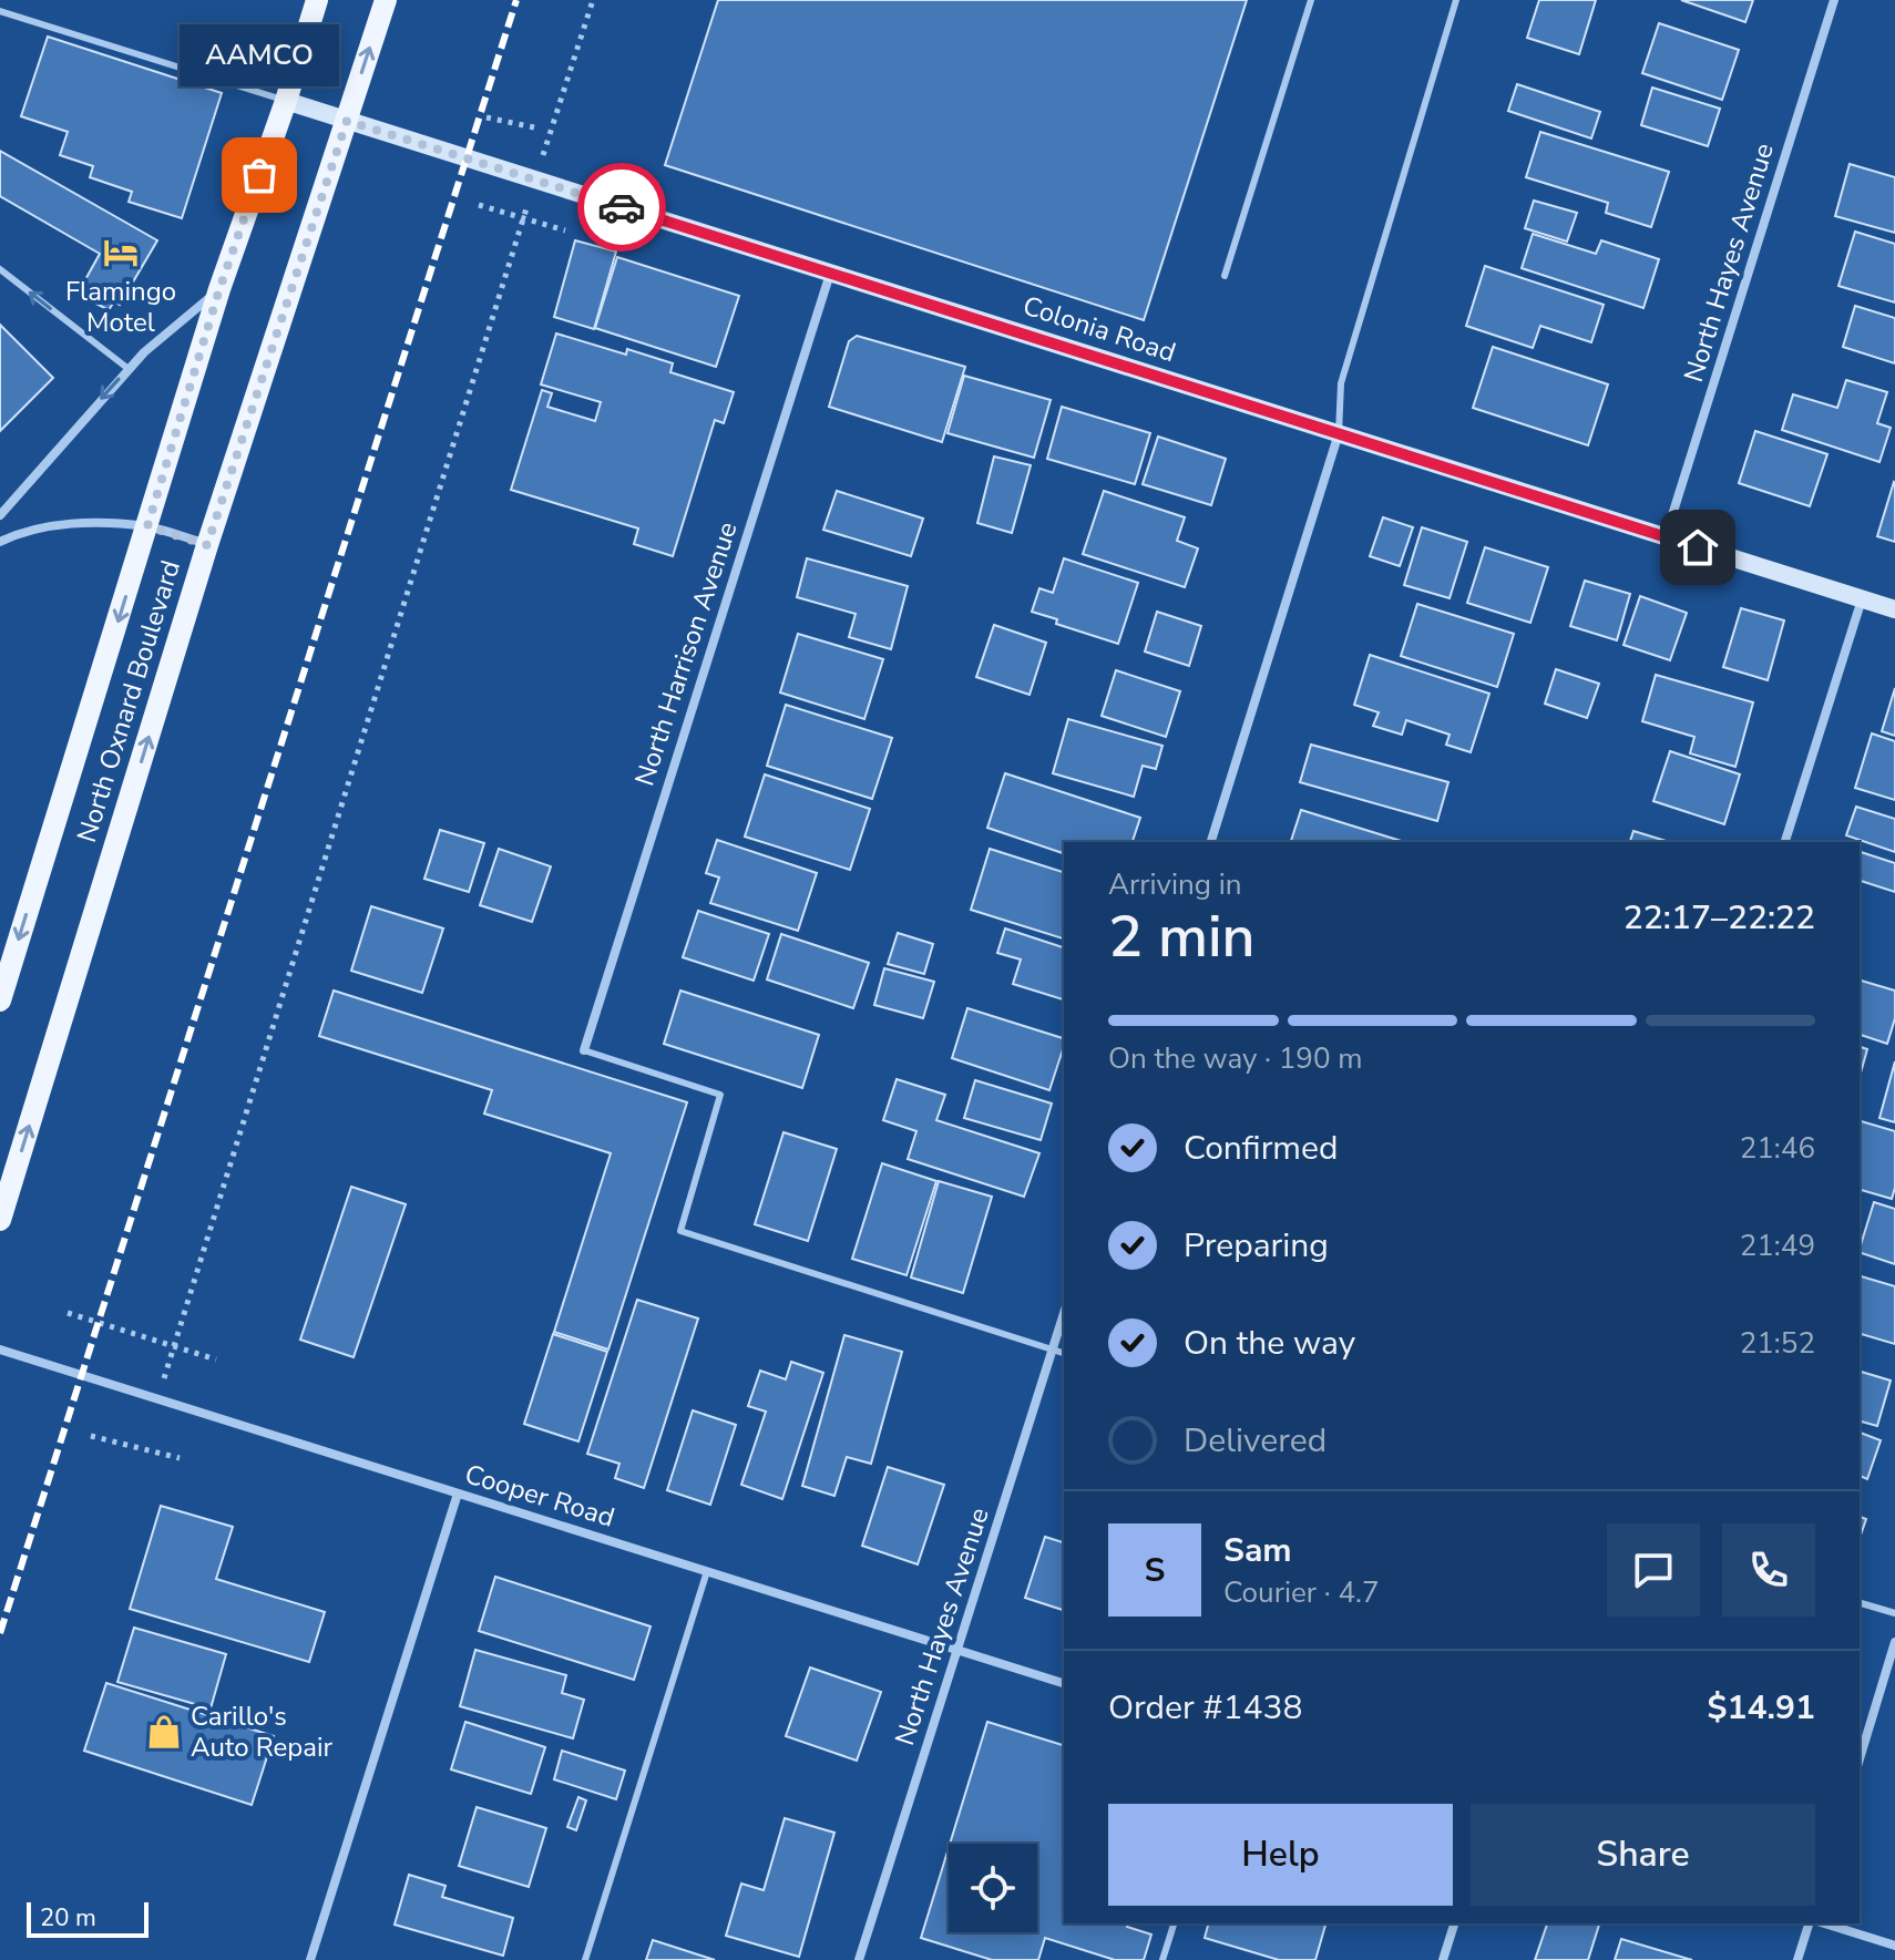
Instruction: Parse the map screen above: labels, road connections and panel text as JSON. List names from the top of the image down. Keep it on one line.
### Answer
{"streets":{"main road":["North Oxnard Boulevard"],"street":["North Hayes Avenue","Colonia Road","North Harrison Avenue","Cooper Road"]},"crossings":[["North Hayes Avenue","Colonia Road"],["North Hayes Avenue","Cooper Road"],["Colonia Road","North Harrison Avenue"],["Colonia Road","North Oxnard Boulevard"]],"places":{"other":["AAMCO"],"hotel":["Flamingo Motel"],"shop":["Carillo's Auto Repair"]},"scale_bar":"20 m","page":{"bubble":"AAMCO","heading":["2 min","Arriving in","22:17–22:22"],"panel":["Sam","Courier · 4.7","Order #1438","$14.91"],"bar":"On the way · 190 m","list":[["Confirmed","21:46"],["Preparing","21:49"],["On the way","21:52"],"Delivered"],"round":"S","buttons":["Help","Share"],"scale":"20 m"}}
